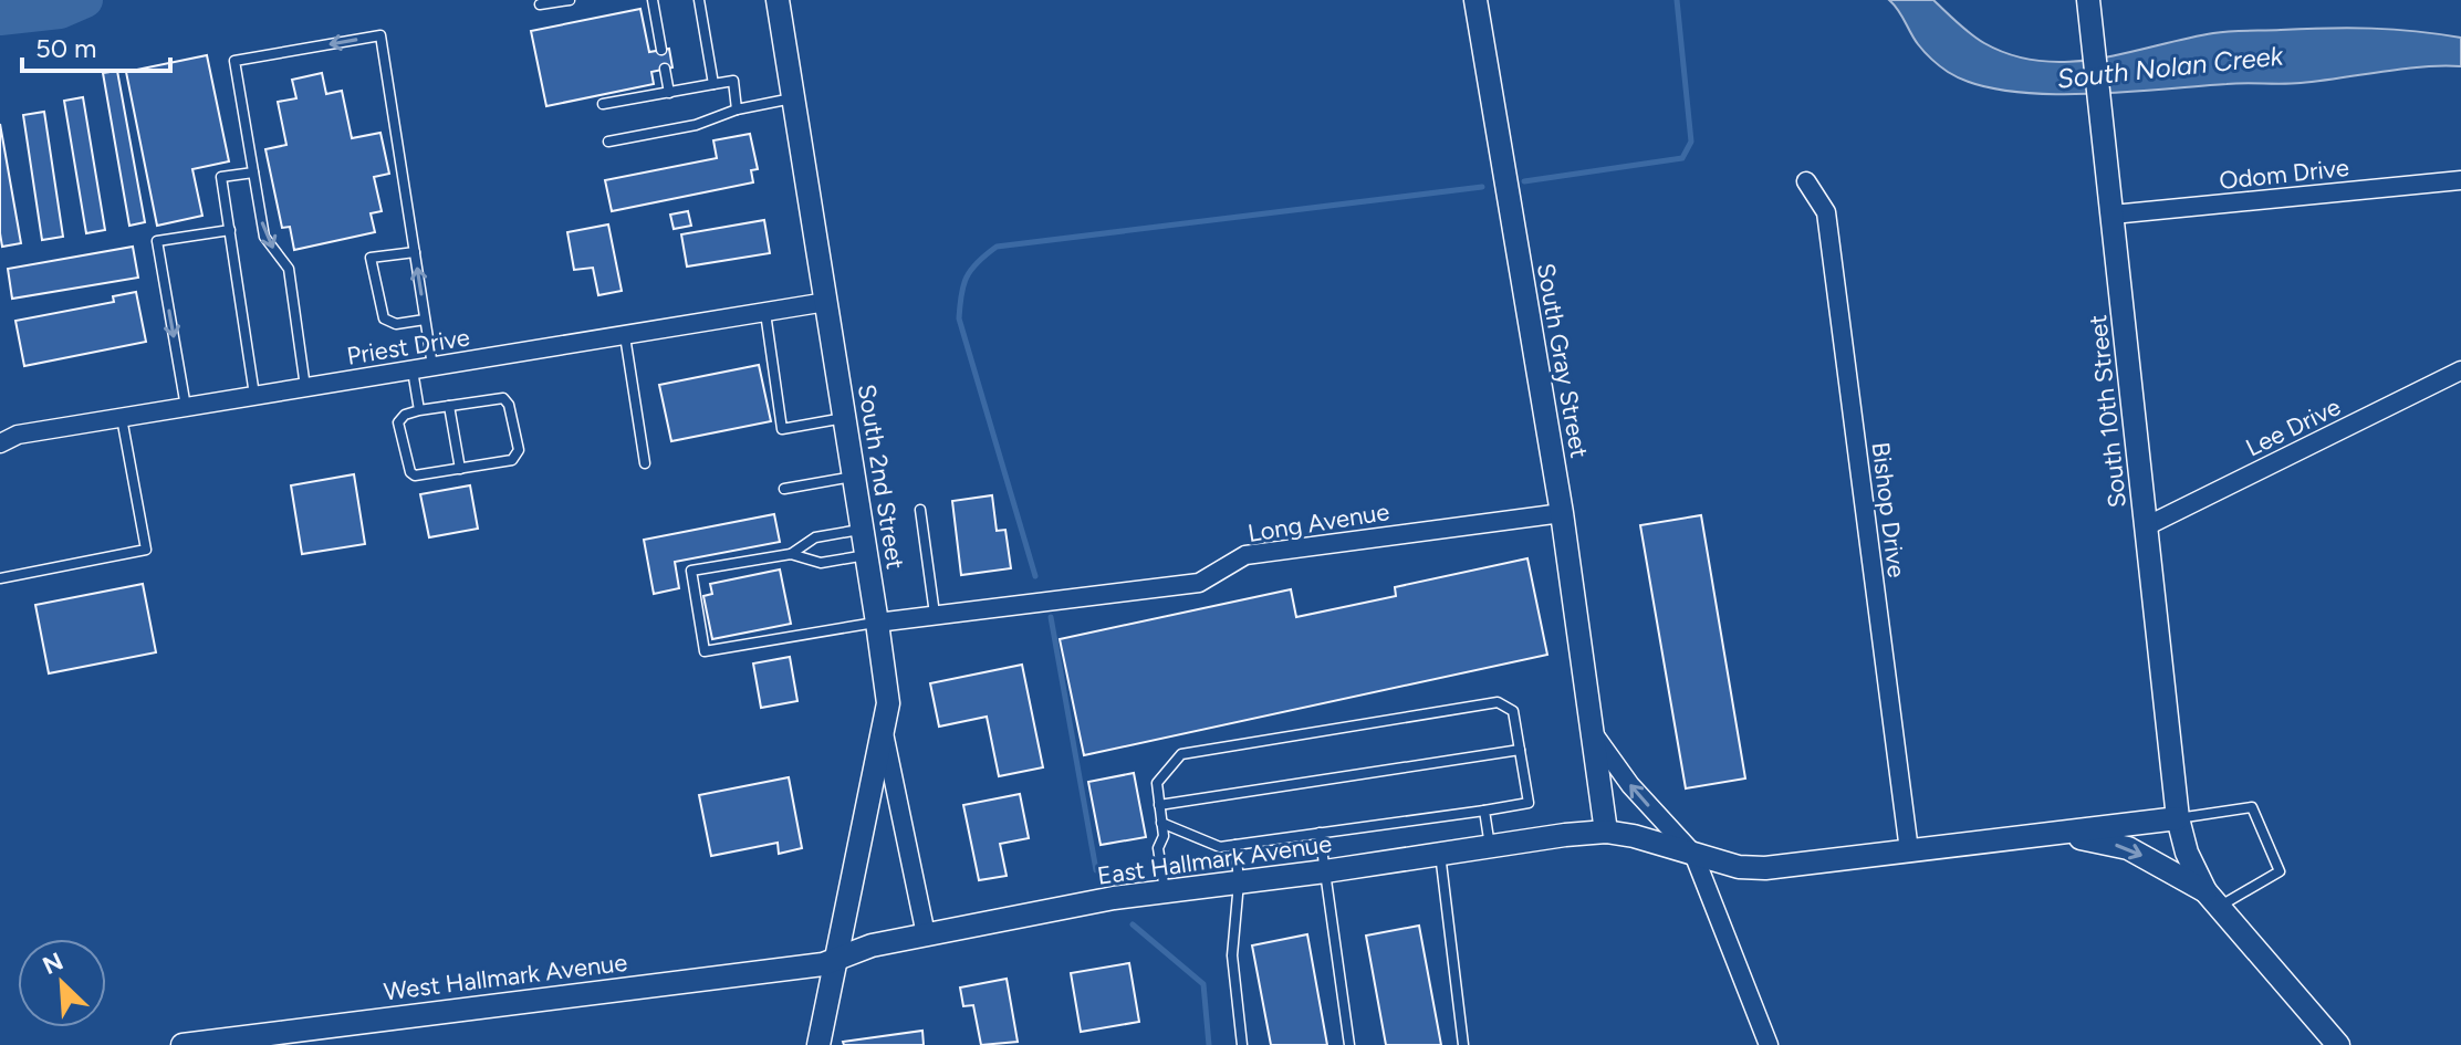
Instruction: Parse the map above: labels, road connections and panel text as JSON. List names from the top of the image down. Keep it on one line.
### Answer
{"streets":{"street":["Odom Drive","Priest Drive","South Gray Street","South 10th Street","Lee Drive","South 2nd Street","Bishop Drive","Long Avenue","East Hallmark Avenue","West Hallmark Avenue"]},"crossings":[["Odom Drive","South 10th Street"],["Priest Drive","South 2nd Street"],["South Gray Street","Long Avenue"],["South Gray Street","East Hallmark Avenue"],["South 10th Street","Lee Drive"],["South 2nd Street","Long Avenue"],["South 2nd Street","East Hallmark Avenue"],["South 2nd Street","West Hallmark Avenue"],["Bishop Drive","East Hallmark Avenue"],["East Hallmark Avenue","West Hallmark Avenue"]],"water":["South Nolan Creek"],"scale_bar":"50 m","north":"top left"}
